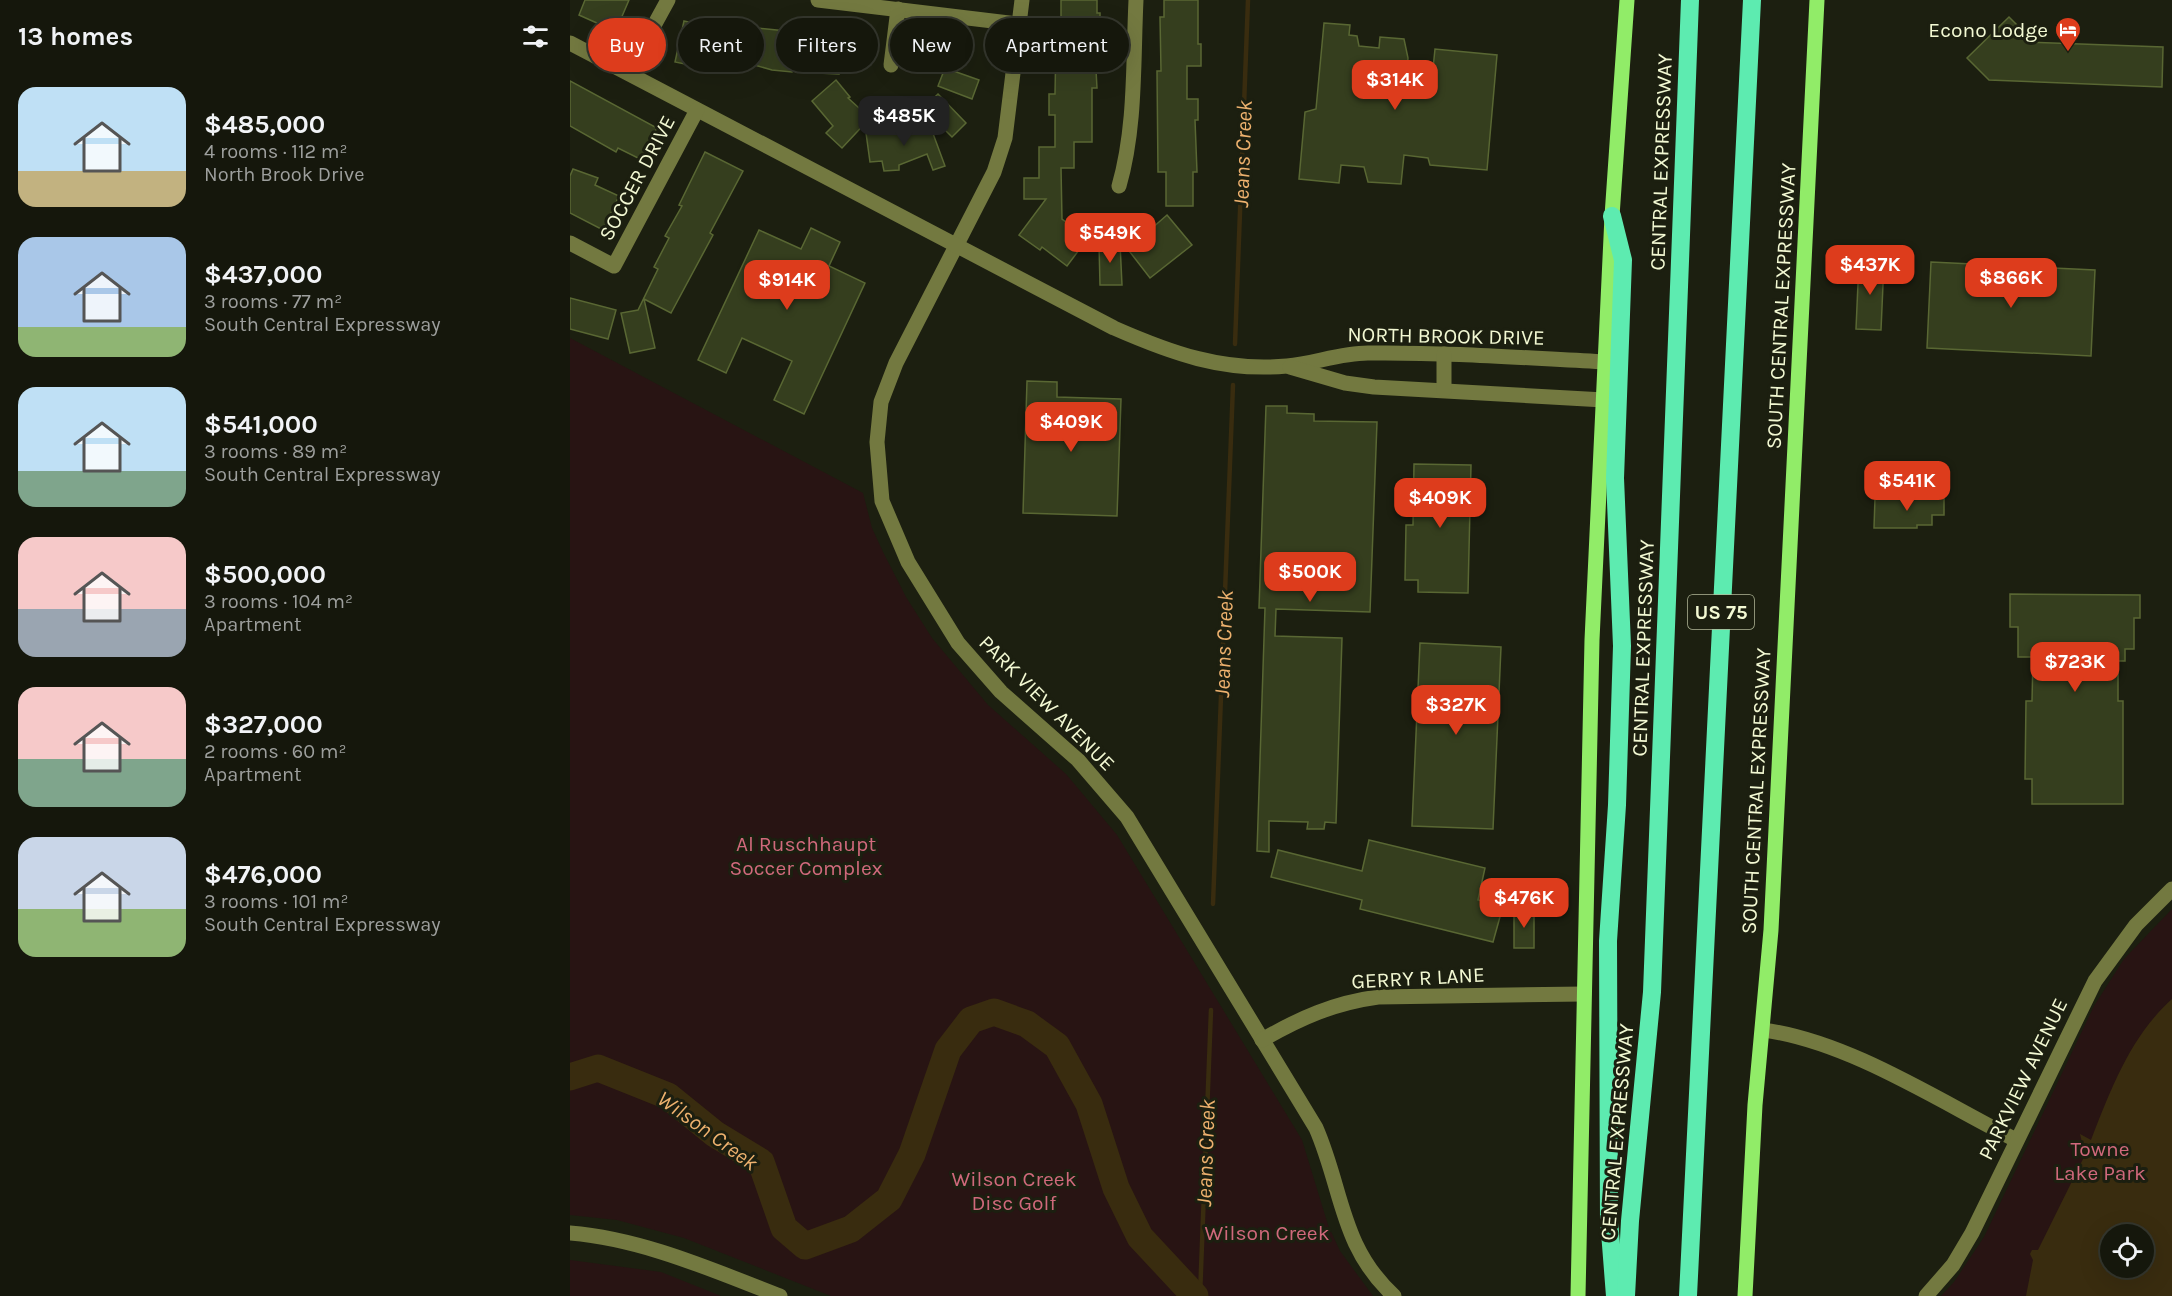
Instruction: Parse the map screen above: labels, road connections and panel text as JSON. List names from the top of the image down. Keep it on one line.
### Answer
{"streets":{"highway":["CENTRAL EXPRESSWAY","US 75"],"main road":["SOUTH CENTRAL EXPRESSWAY"],"street":["SOCCER DRIVE","NORTH BROOK DRIVE","PARK VIEW AVENUE","GERRY R LANE","PARKVIEW AVENUE"]},"crossings":[["SOCCER DRIVE","NORTH BROOK DRIVE"],["NORTH BROOK DRIVE","PARK VIEW AVENUE"],["PARK VIEW AVENUE","GERRY R LANE"]],"water":["Jeans Creek","Wilson Creek"],"parks":["Al Ruschhaupt Soccer Complex","Towne Lake Park","Wilson Creek Disc Golf","Wilson Creek"],"places":{"hotel":["Econo Lodge"]},"page":{"heading":"13 homes","chip":["Buy","Rent","Filters","New","Apartment"],"price":["$314K","$485K","$549K","$437K","$866K","$914K","$409K","$541K","$409K","$500K","$723K","$327K","$476K"],"list":[{"name":"$485,000","note":"4 rooms · 112 m² · North Brook Drive"},{"name":"$437,000","note":"3 rooms · 77 m² · South Central Expressway"},{"name":"$541,000","note":"3 rooms · 89 m² · South Central Expressway"},{"name":"$500,000","note":"3 rooms · 104 m² · Apartment"},{"name":"$327,000","note":"2 rooms · 60 m² · Apartment"},{"name":"$476,000","note":"3 rooms · 101 m² · South Central Expressway"}]}}
